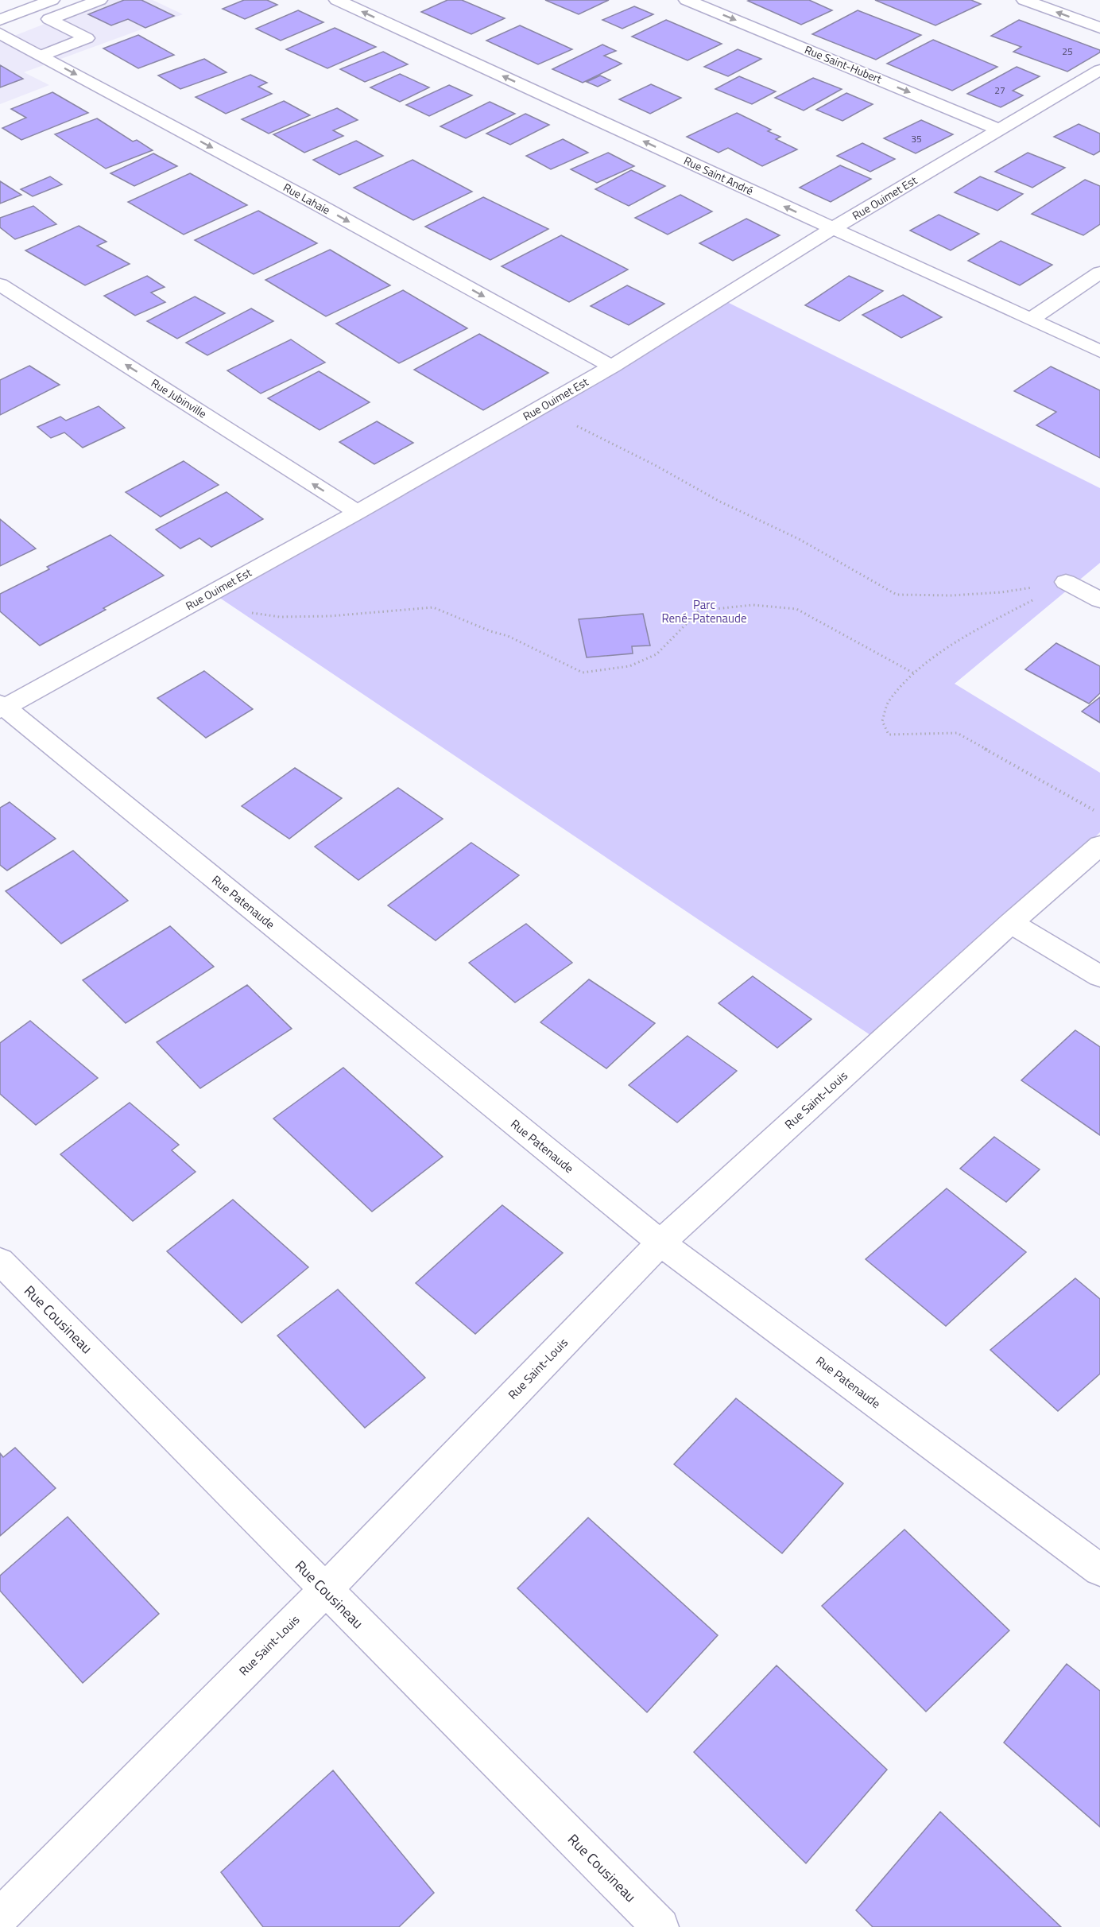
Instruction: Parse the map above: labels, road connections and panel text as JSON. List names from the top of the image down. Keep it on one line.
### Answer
{"streets":{"street":["Rue Saint-Hubert","Rue Saint André","Rue Ouimet Est","Rue Lahaie","Rue Jubinville","Rue Patenaude","Rue Saint-Louis","Rue Cousineau"]},"crossings":[["Rue Saint-Hubert","Rue Ouimet Est"],["Rue Saint André","Rue Ouimet Est"],["Rue Ouimet Est","Rue Lahaie"],["Rue Ouimet Est","Rue Jubinville"],["Rue Ouimet Est","Rue Patenaude"],["Rue Patenaude","Rue Saint-Louis"],["Rue Saint-Louis","Rue Cousineau"]],"one_way":["Rue Saint-Hubert","Rue Saint André","Rue Lahaie","Rue Jubinville"],"parks":["Parc René-Patenaude"],"house_numbers":["25","27","35"]}
